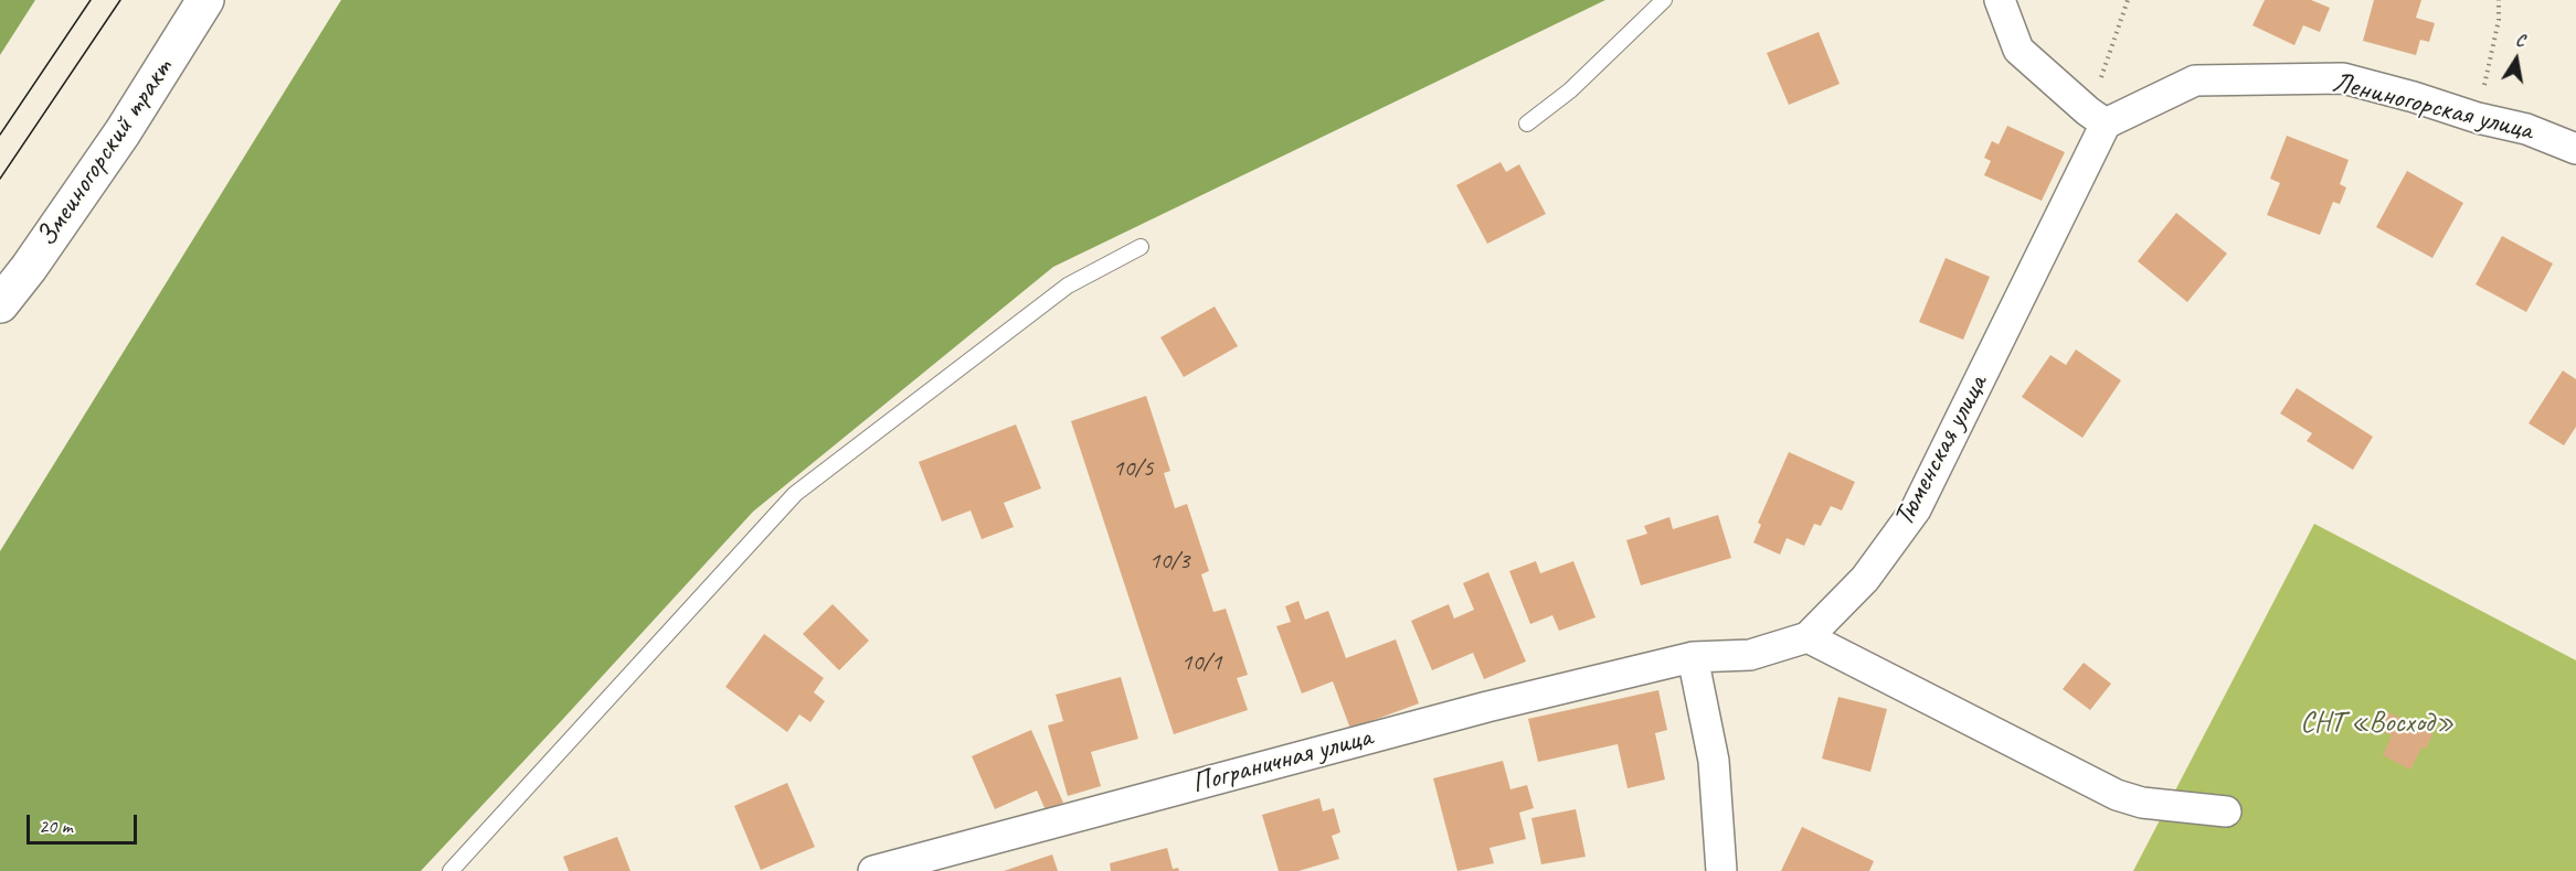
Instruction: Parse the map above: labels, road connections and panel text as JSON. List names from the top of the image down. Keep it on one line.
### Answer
{"streets":{"highway":["Змеиногорский тракт"],"street":["Лениногорская улица","Тюменская улица","Пограничная улица"]},"crossings":[["Лениногорская улица","Тюменская улица"],["Тюменская улица","Пограничная улица"]],"parks":["СНТ «Восход»"],"house_numbers":["10/5","10/3","10/1"],"scale_bar":"20 m","north":"top"}
